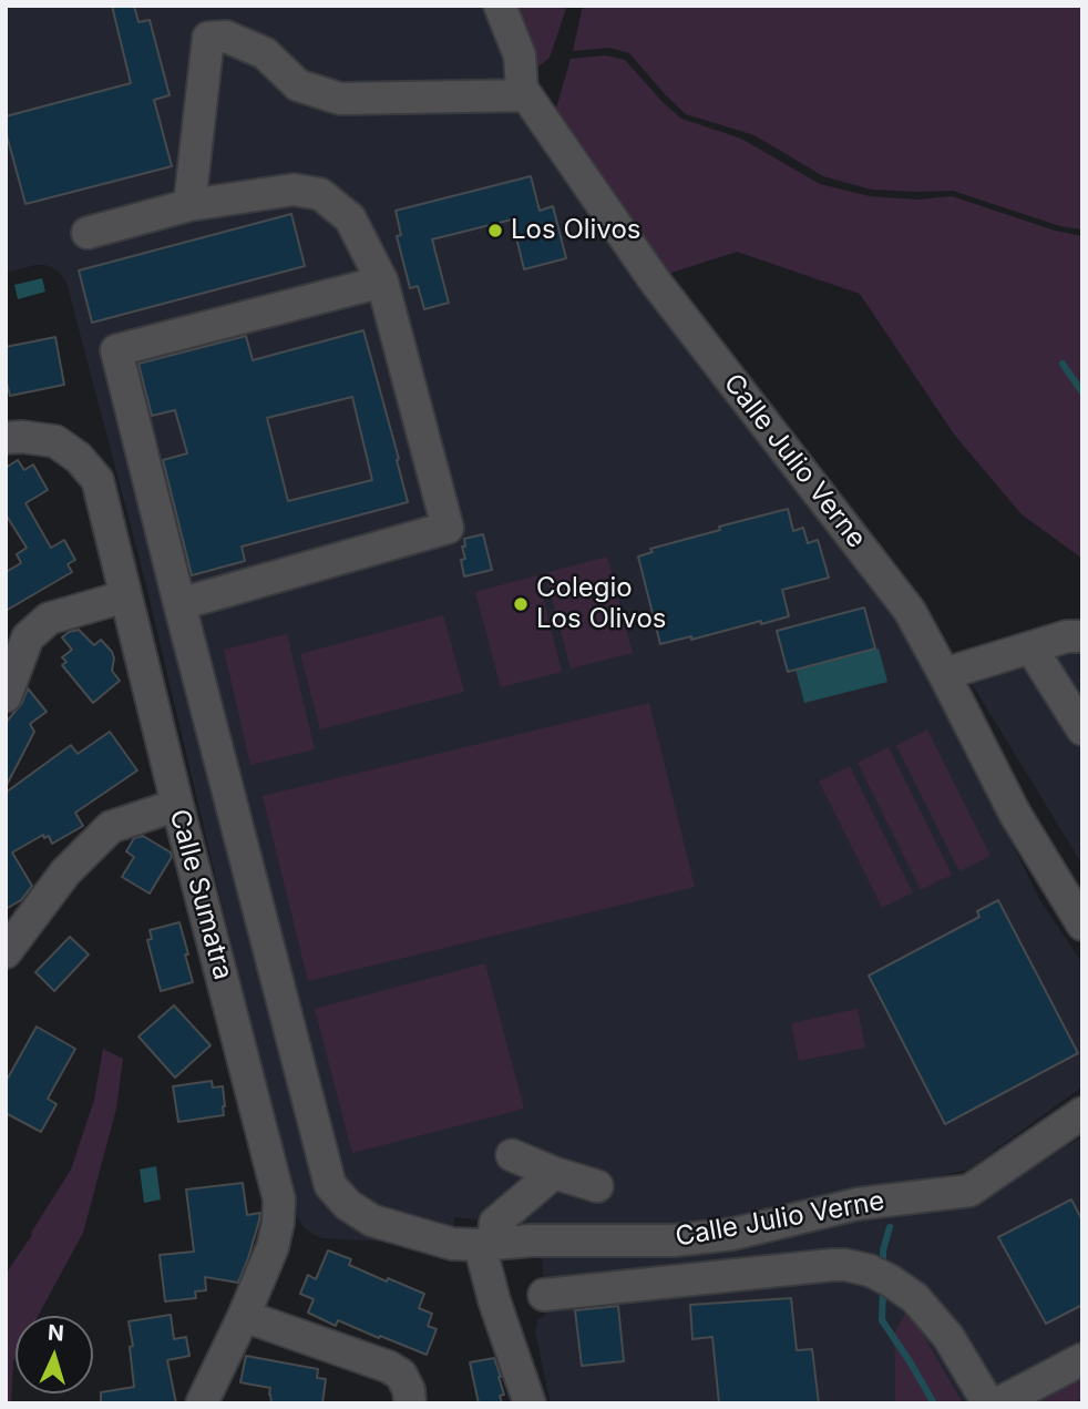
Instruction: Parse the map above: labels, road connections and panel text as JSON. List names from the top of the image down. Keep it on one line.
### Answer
{"streets":{"street":["Calle Julio Verne","Calle Sumatra"]},"places":["Los Olivos","Colegio Los Olivos"],"north":"top"}
